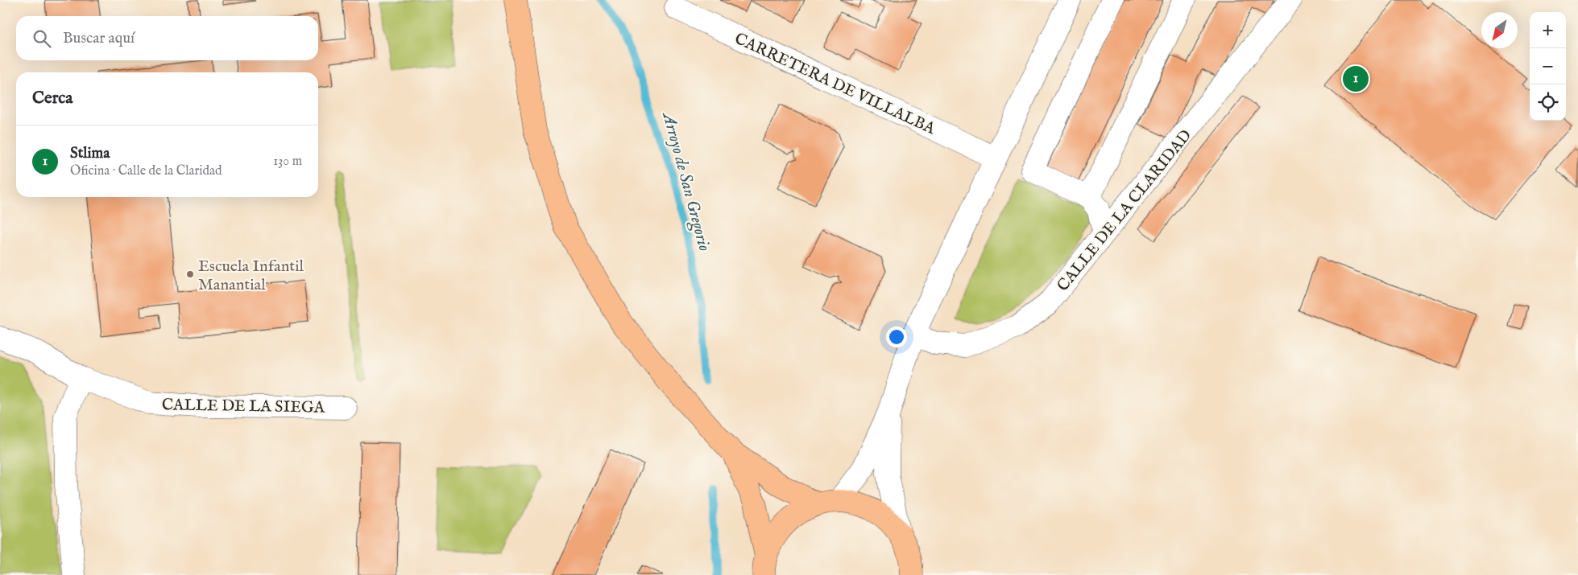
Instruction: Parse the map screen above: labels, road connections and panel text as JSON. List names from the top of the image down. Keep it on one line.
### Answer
{"streets":{"street":["CARRETERA DE VILLALBA","CALLE DE LA CLARIDAD","CALLE DE LA SIEGA"]},"water":["Arroyo de San Gregorio"],"places":["Escuela Infantil Manantial"],"north":"bottom left","page":{"map_buttons":["+","−"],"search":"Buscar aquí","pins":"1","heading":"Cerca","list":[{"mark":"1","name":"Stlima","note":"Oficina · Calle de la Claridad","value":"130 m"}]}}
